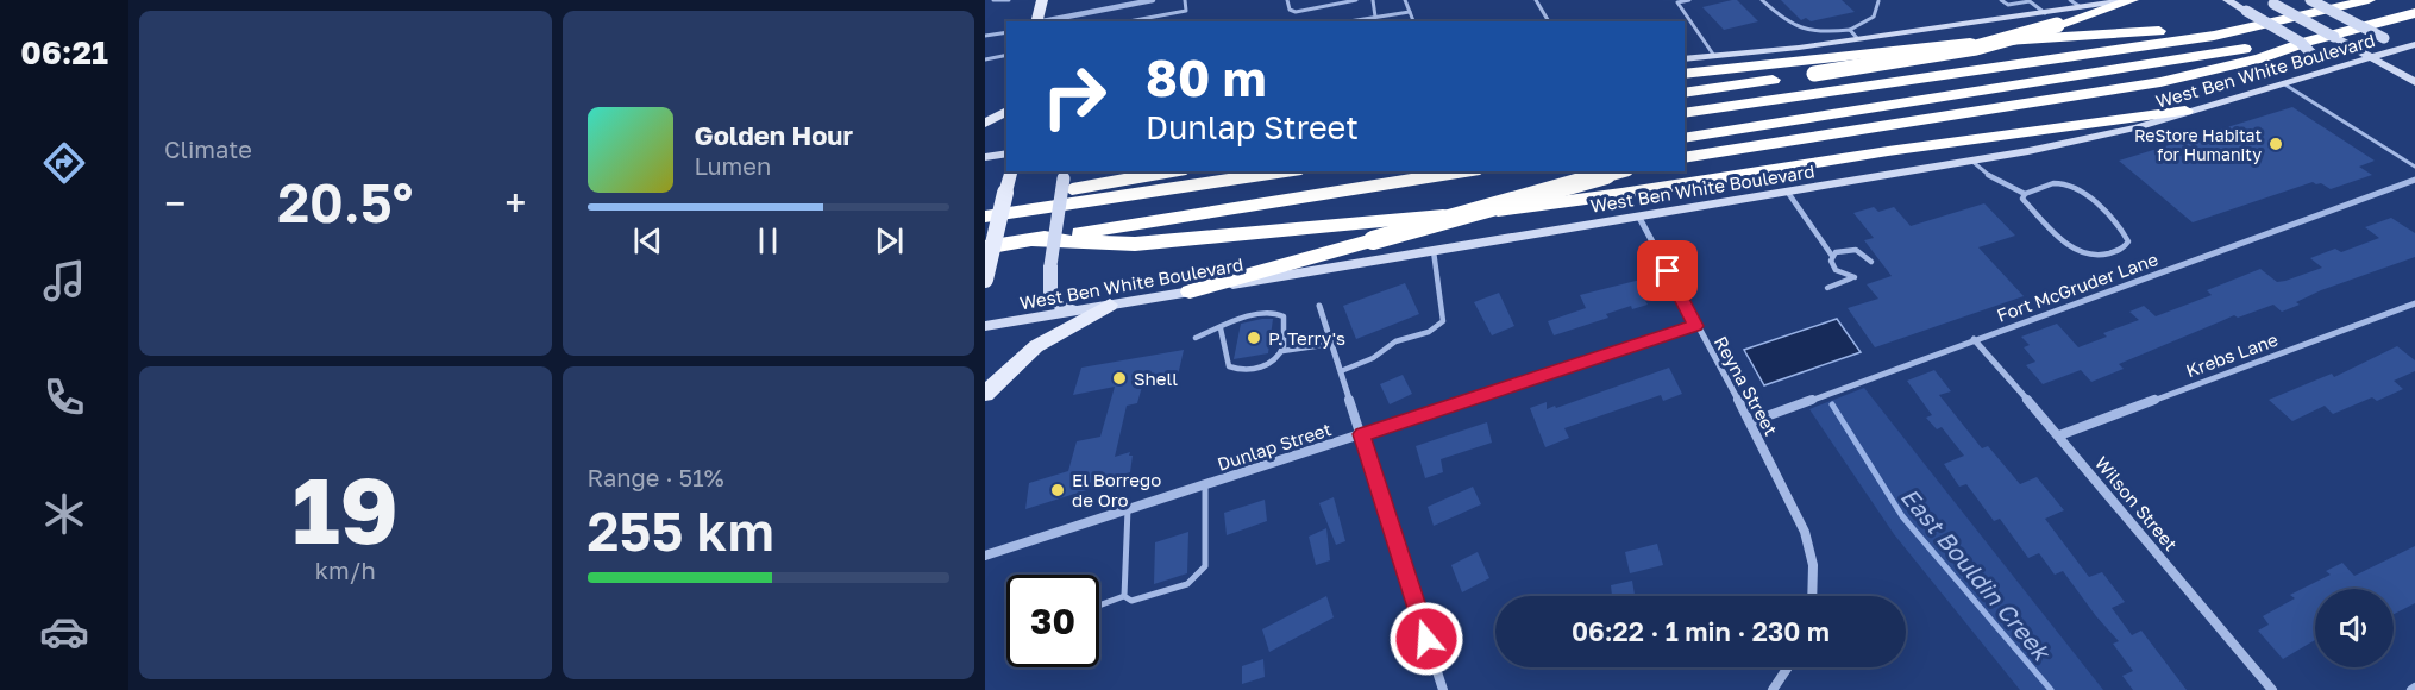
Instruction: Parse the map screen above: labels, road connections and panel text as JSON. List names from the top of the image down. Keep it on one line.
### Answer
{"streets":{"main road":["West Ben White Boulevard"],"street":["Fort McGruder Lane","Krebs Lane","Reyna Street","Dunlap Street","Wilson Street"]},"crossings":[["West Ben White Boulevard","Reyna Street"],["Fort McGruder Lane","Reyna Street"],["Fort McGruder Lane","Wilson Street"],["Krebs Lane","Wilson Street"],["Reyna Street","Dunlap Street"]],"water":["East Bouldin Creek"],"places":["ReStore Habitat for Humanity","P. Terry's","Shell","El Borrego de Oro"],"page":{"tabs":"06:21","tile":["Climate",["19","km/h"],["Range · 51%","255 km"]],"turn":["80 m","Dunlap Street"],"song":["Golden Hour","Lumen"],"heat":["−","20.5°","+"],"limit":"30","trip":"06:22 · 1 min · 230 m"}}
